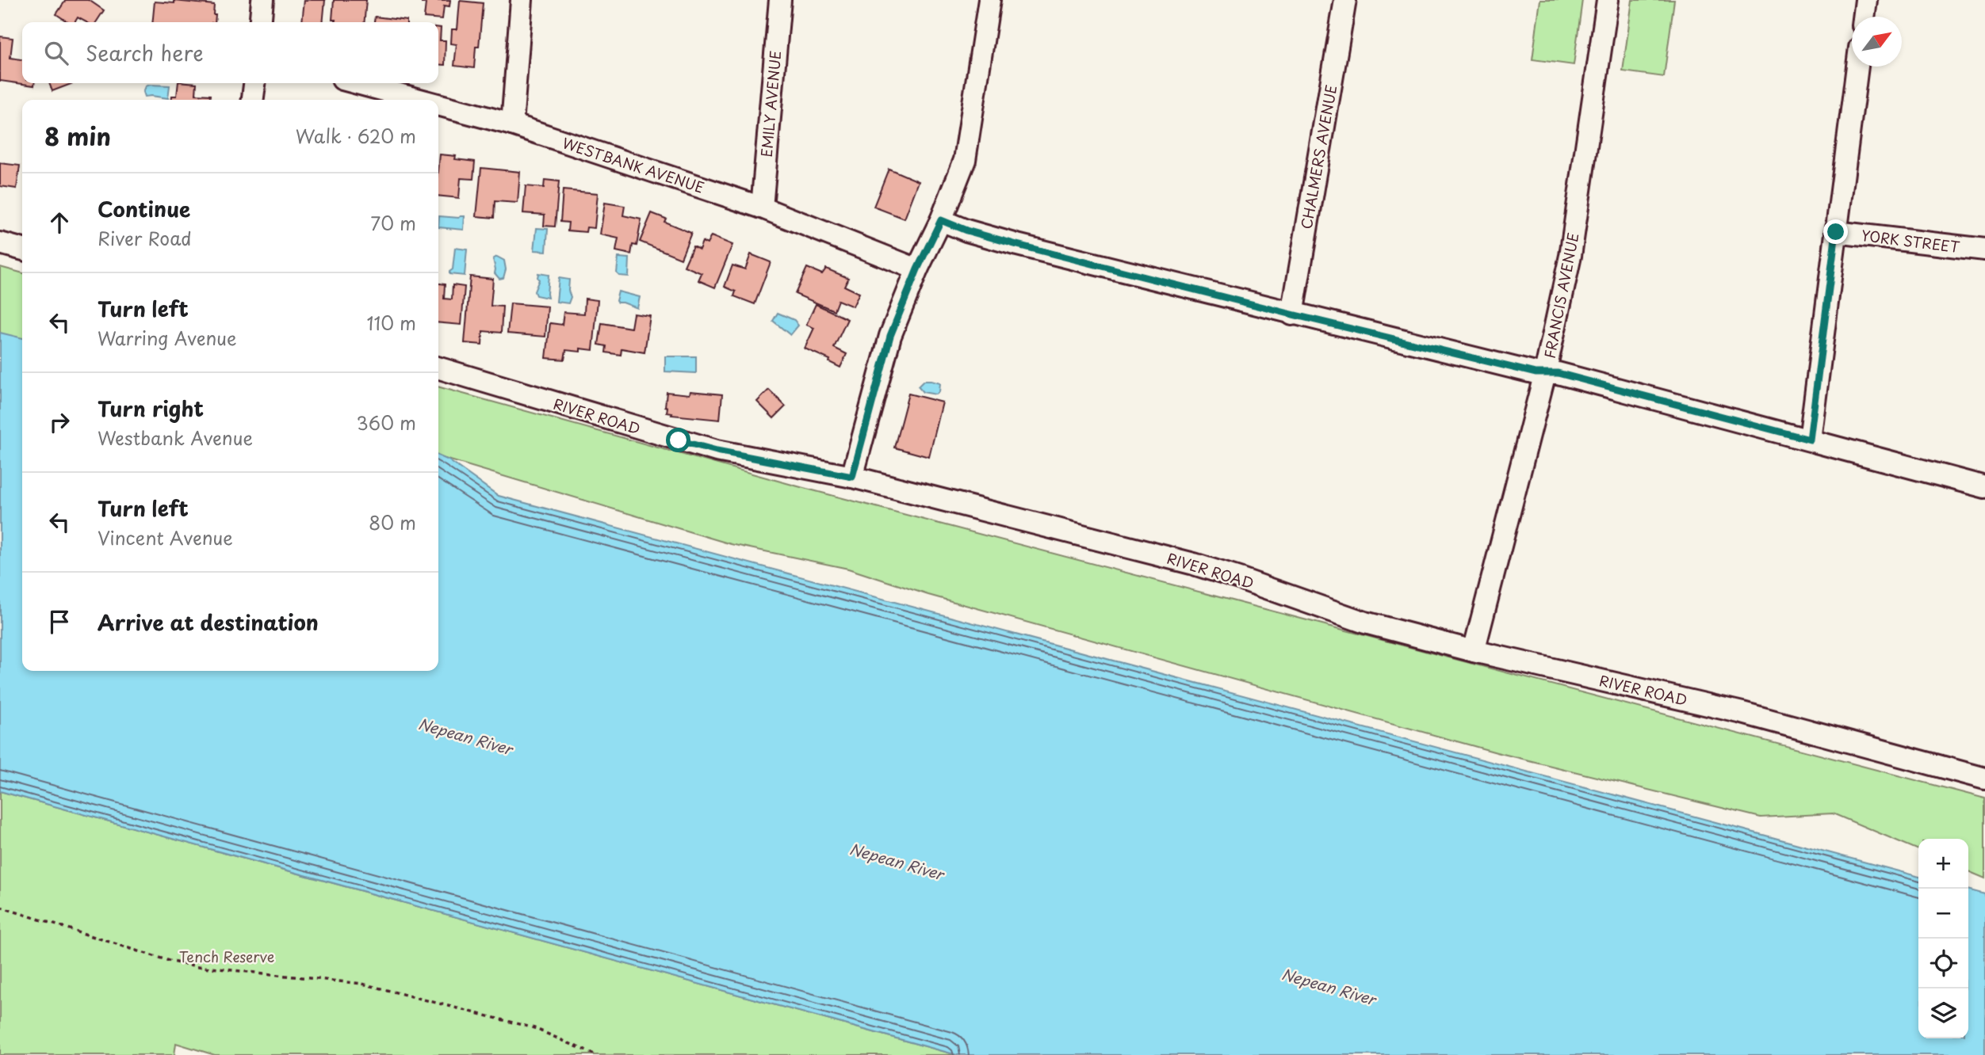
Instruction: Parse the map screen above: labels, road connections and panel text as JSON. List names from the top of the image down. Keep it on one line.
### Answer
{"streets":{"street":["EMILY AVENUE","CHALMERS AVENUE","WESTBANK AVENUE","YORK STREET","FRANCIS AVENUE","RIVER ROAD"]},"crossings":[["EMILY AVENUE","WESTBANK AVENUE"],["FRANCIS AVENUE","RIVER ROAD"]],"water":["Nepean River"],"parks":["Tench Reserve"],"north":"top right","page":{"search":"Search here","heading":["8 min","Walk · 620 m"],"list":[["Continue","River Road","70 m"],["Turn left","Warring Avenue","110 m"],["Turn right","Westbank Avenue","360 m"],["Turn left","Vincent Avenue","80 m"],"Arrive at destination"],"map_buttons":["+","−"]}}
